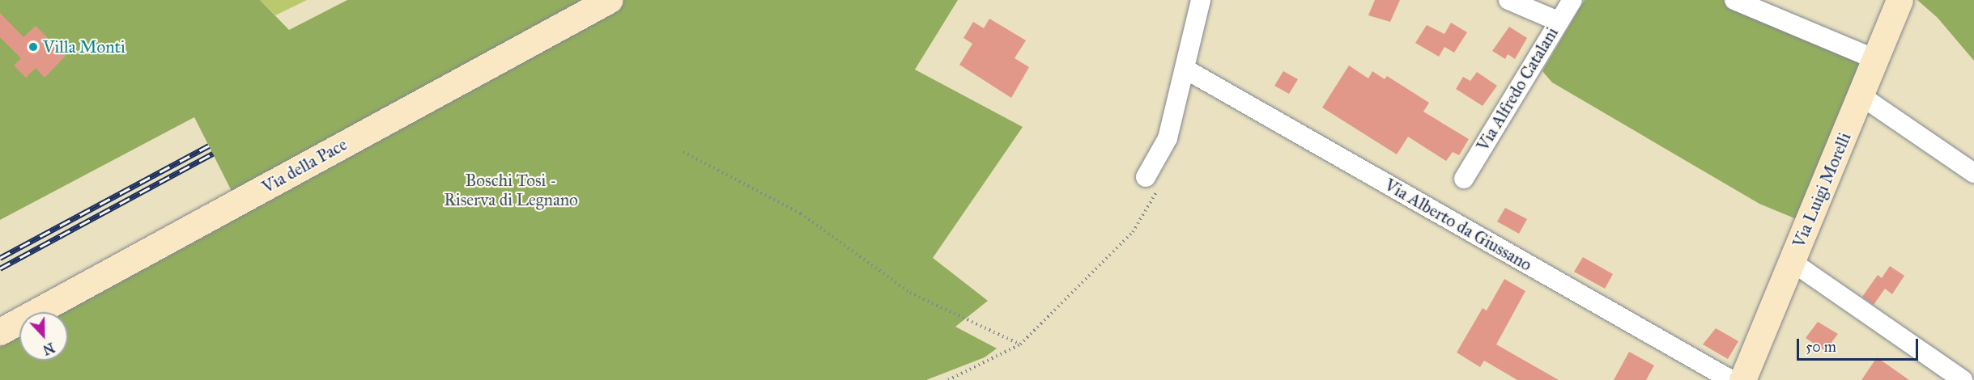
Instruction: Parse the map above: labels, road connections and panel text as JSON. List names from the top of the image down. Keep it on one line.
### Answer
{"streets":{"main road":["Via della Pace","Via Luigi Morelli"],"street":["Via Alfredo Catalani","Via Alberto da Giussano"]},"parks":["Boschi Tosi - Riserva di Legnano"],"places":["Villa Monti"],"scale_bar":"50 m","north":"bottom"}
